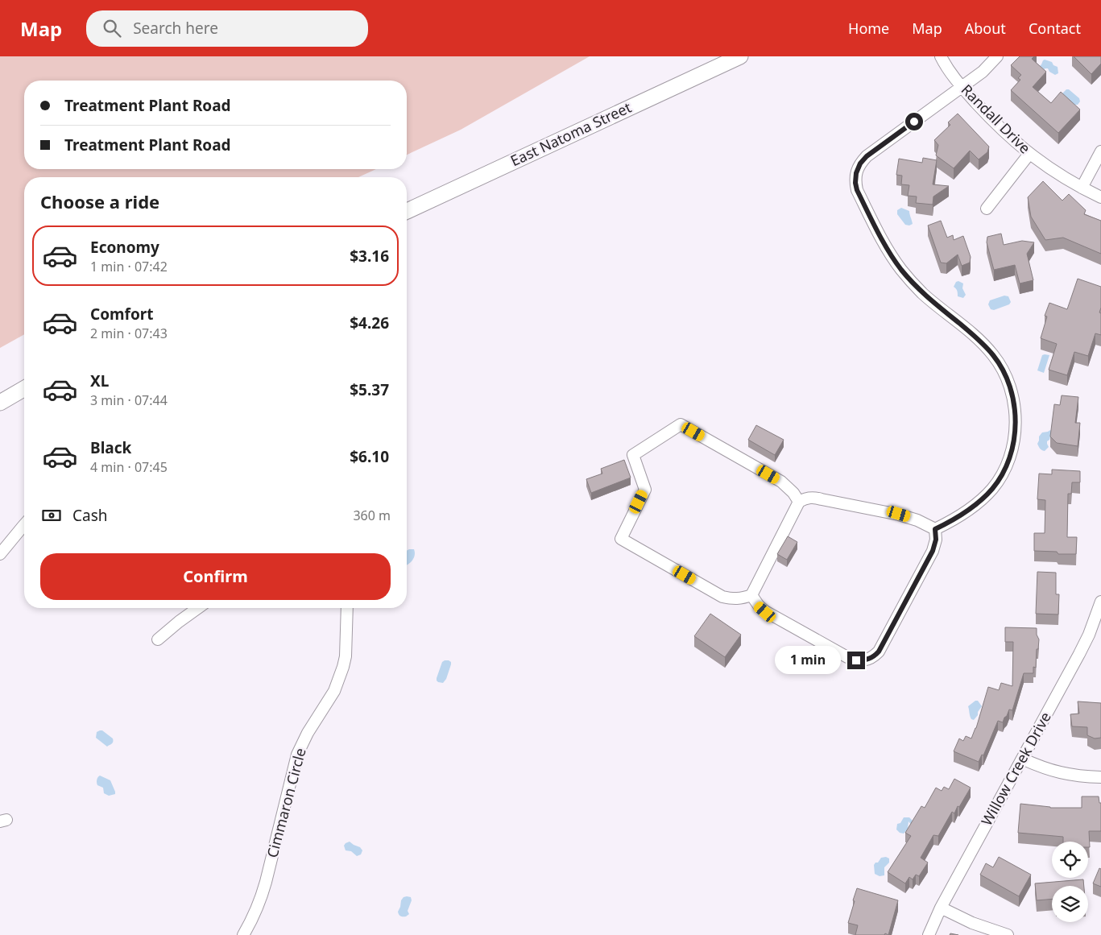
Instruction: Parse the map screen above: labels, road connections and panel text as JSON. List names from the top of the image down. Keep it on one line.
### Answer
{"streets":{"main road":["East Natoma Street"],"street":["Randall Drive","Willow Creek Drive","Cimmaron Circle"]},"page":{"header":"Map","search":"Search here","nav":["Home","Map","About","Contact"],"banner":["Treatment Plant Road","Treatment Plant Road"],"heading":"Choose a ride","list":[{"name":"Economy","note":"1 min · 07:42","value":"$3.16"},{"name":"Comfort","note":"2 min · 07:43","value":"$4.26"},{"name":"XL","note":"3 min · 07:44","value":"$5.37"},{"name":"Black","note":"4 min · 07:45","value":"$6.10"}],"pay":["Cash","360 m"],"buttons":"Confirm","bubble":"1 min"}}
